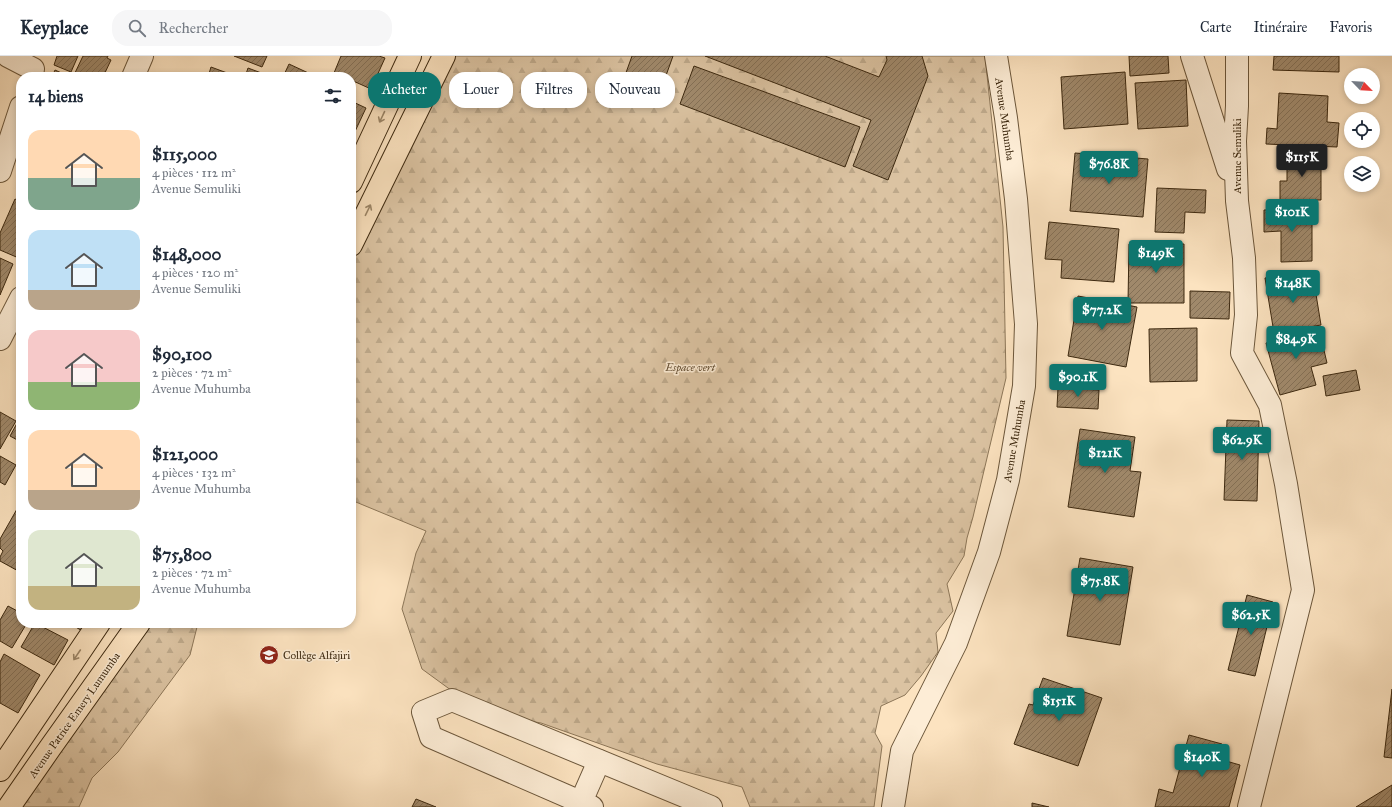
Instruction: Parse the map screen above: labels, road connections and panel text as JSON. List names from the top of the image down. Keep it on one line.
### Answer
{"streets":{"main road":["Avenue Patrice Emery Lumumba"],"street":["Avenue Muhumba","Avenue Semuliki"]},"parks":["Espace vert"],"places":{"school or university":["Collège Alfajiri"]},"north":"bottom right","page":{"header":"Keyplace","search":"Rechercher","nav":["Carte","Itinéraire","Favoris"],"chip":["Acheter","Louer","Filtres","Nouveau"],"heading":"14 biens","list":[{"name":"$115,000","note":"4 pièces · 112 m² · Avenue Semuliki"},{"name":"$148,000","note":"4 pièces · 120 m² · Avenue Semuliki"},{"name":"$90,100","note":"2 pièces · 72 m² · Avenue Muhumba"},{"name":"$121,000","note":"4 pièces · 132 m² · Avenue Muhumba"},{"name":"$75,800","note":"2 pièces · 72 m² · Avenue Muhumba"}],"price":["$115K","$76.8K","$101K","$149K","$148K","$77.2K","$84.9K","$90.1K","$62.9K","$121K","$75.8K","$62.5K","$151K","$140K"]}}
